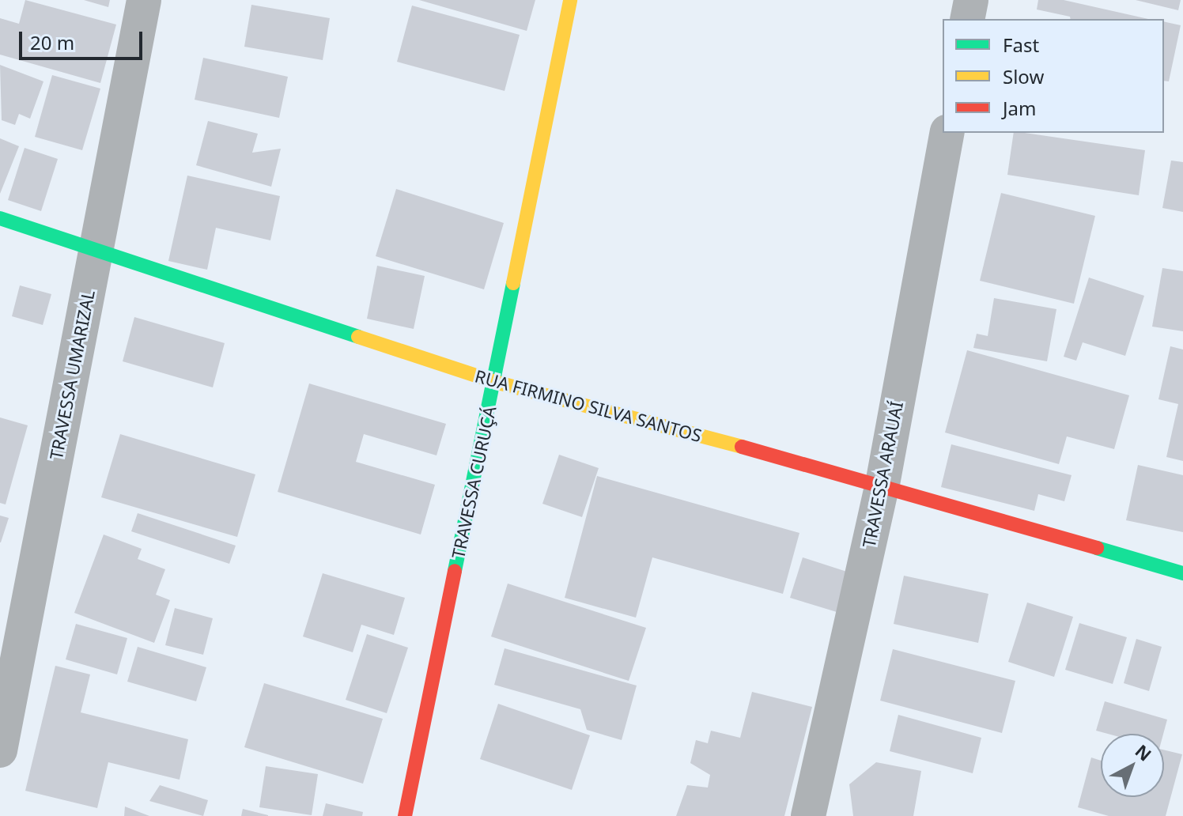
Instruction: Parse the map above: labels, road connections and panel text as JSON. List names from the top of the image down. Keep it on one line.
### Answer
{"streets":{"street":["TRAVESSA UMARIZAL","RUA FIRMINO SILVA SANTOS","TRAVESSA ARAUAÍ","TRAVESSA CURUÇÁ"]},"crossings":[["TRAVESSA UMARIZAL","RUA FIRMINO SILVA SANTOS"],["RUA FIRMINO SILVA SANTOS","TRAVESSA ARAUAÍ"],["RUA FIRMINO SILVA SANTOS","TRAVESSA CURUÇÁ"]],"legend":["Fast","Slow","Jam"],"scale_bar":"20 m","north":"top right"}
